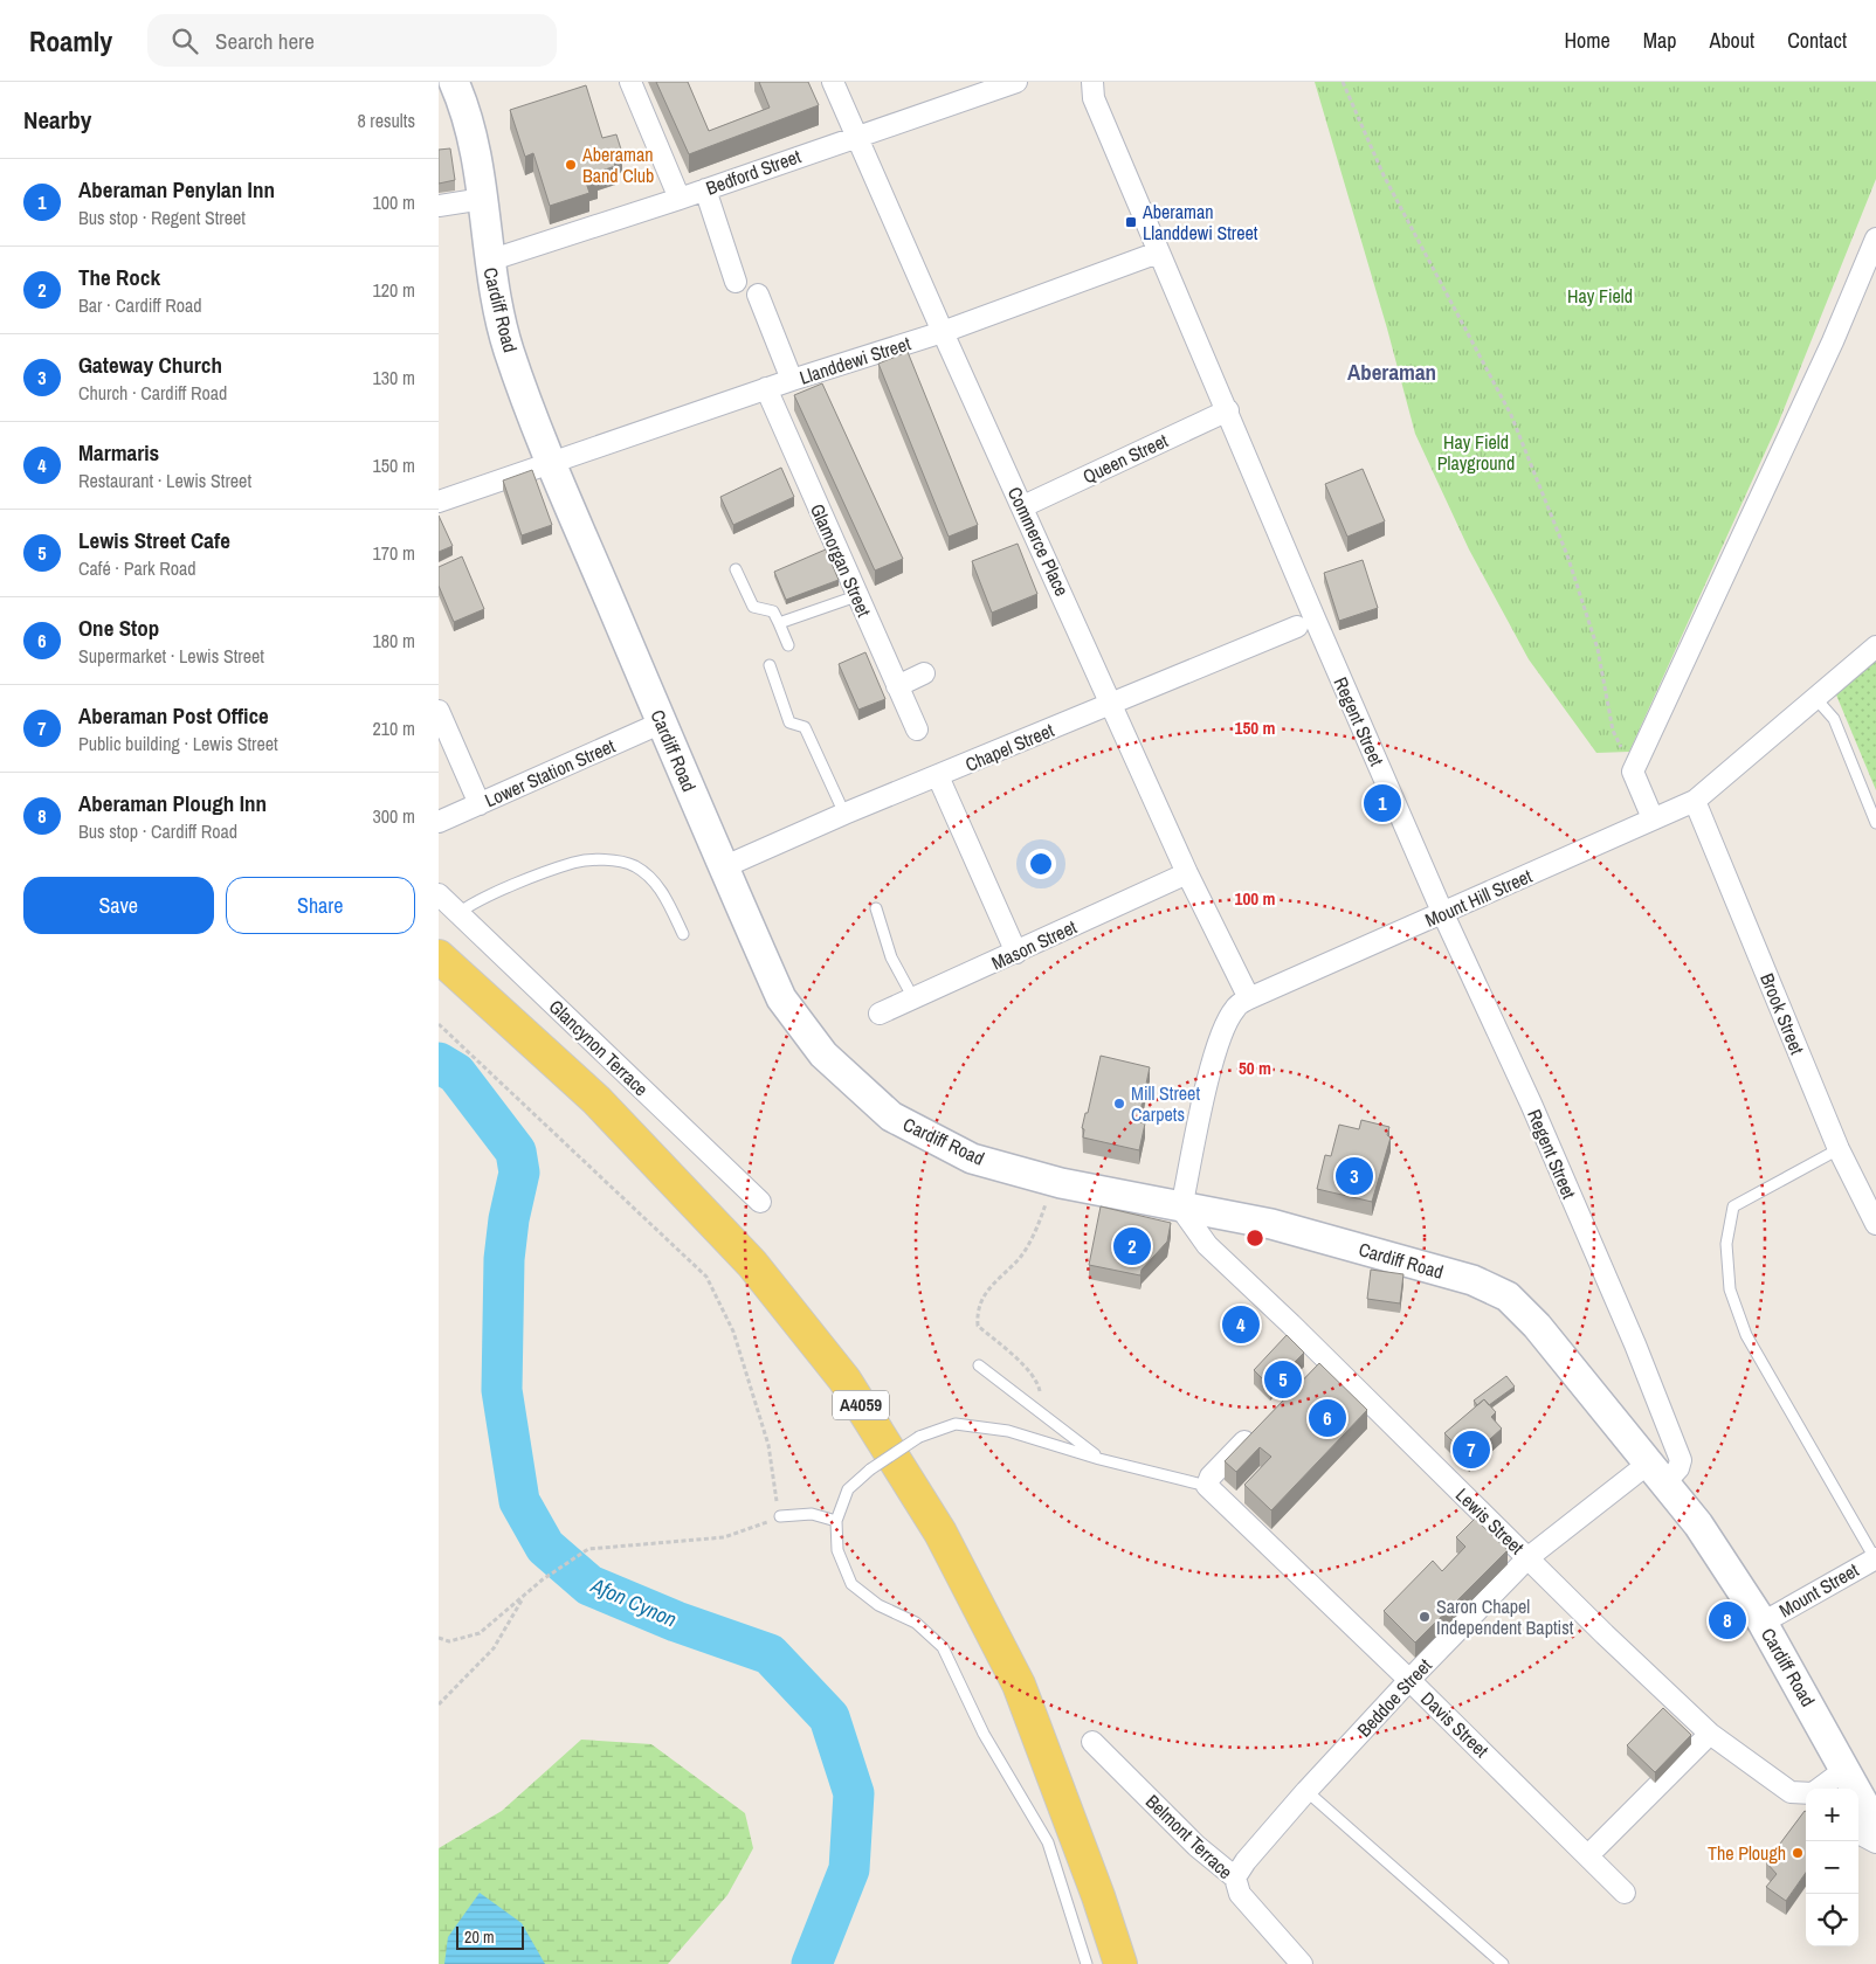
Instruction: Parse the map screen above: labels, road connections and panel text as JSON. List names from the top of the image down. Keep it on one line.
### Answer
{"streets":{"main road":["Cardiff Road","A4059"],"street":["Bedford Street","Llanddewi Street","Queen Street","Commerce Place","Glamorgan Street","Regent Street","Chapel Street","Lower Station Street","Mount Hill Street","Mason Street","Brook Street","Glancynon Terrace","Lewis Street","Mount Street","Beddoe Street","Davis Street","Belmont Terrace"]},"crossings":[["Bedford Street","Cardiff Road"],["Bedford Street","Commerce Place"],["Cardiff Road","Llanddewi Street"],["Cardiff Road","Regent Street"],["Cardiff Road","Chapel Street"],["Cardiff Road","Lower Station Street"],["Cardiff Road","Mount Hill Street"],["Cardiff Road","Lewis Street"],["Cardiff Road","Mount Street"],["Cardiff Road","Beddoe Street"],["Llanddewi Street","Commerce Place"],["Llanddewi Street","Glamorgan Street"],["Llanddewi Street","Regent Street"],["Queen Street","Commerce Place"],["Queen Street","Regent Street"],["Commerce Place","Chapel Street"],["Commerce Place","Mount Hill Street"],["Commerce Place","Mason Street"],["Regent Street","Mount Hill Street"],["Regent Street","Beddoe Street"],["Mount Hill Street","Brook Street"],["Mount Hill Street","Lewis Street"],["Lewis Street","Beddoe Street"],["Beddoe Street","Davis Street"],["Beddoe Street","Belmont Terrace"]],"districts":["Aberaman"],"water":["Afon Cynon"],"parks":["Hay Field","Hay Field Playground"],"places":{"other":["Aberaman Band Club","Mill Street Carpets","Saron Chapel Independent Baptist","The Plough"],"transit":["Aberaman Llanddewi Street"]},"scale_bar":"20 m","page":{"header":"Roamly","search":"Search here","nav":["Home","Map","About","Contact"],"heading":["Nearby","8 results"],"list":[{"mark":"1","name":"Aberaman Penylan Inn","note":"Bus stop · Regent Street","value":"100 m"},{"mark":"2","name":"The Rock","note":"Bar · Cardiff Road","value":"120 m"},{"mark":"3","name":"Gateway Church","note":"Church · Cardiff Road","value":"130 m"},{"mark":"4","name":"Marmaris","note":"Restaurant · Lewis Street","value":"150 m"},{"mark":"5","name":"Lewis Street Cafe","note":"Café · Park Road","value":"170 m"},{"mark":"6","name":"One Stop","note":"Supermarket · Lewis Street","value":"180 m"},{"mark":"7","name":"Aberaman Post Office","note":"Public building · Lewis Street","value":"210 m"},{"mark":"8","name":"Aberaman Plough Inn","note":"Bus stop · Cardiff Road","value":"300 m"}],"pins":["1","3","2","4","5","6","7","8"],"buttons":["Save","Share"],"map_buttons":["+","−"],"scale":"20 m"},"rings":["150 m","100 m","50 m"]}
